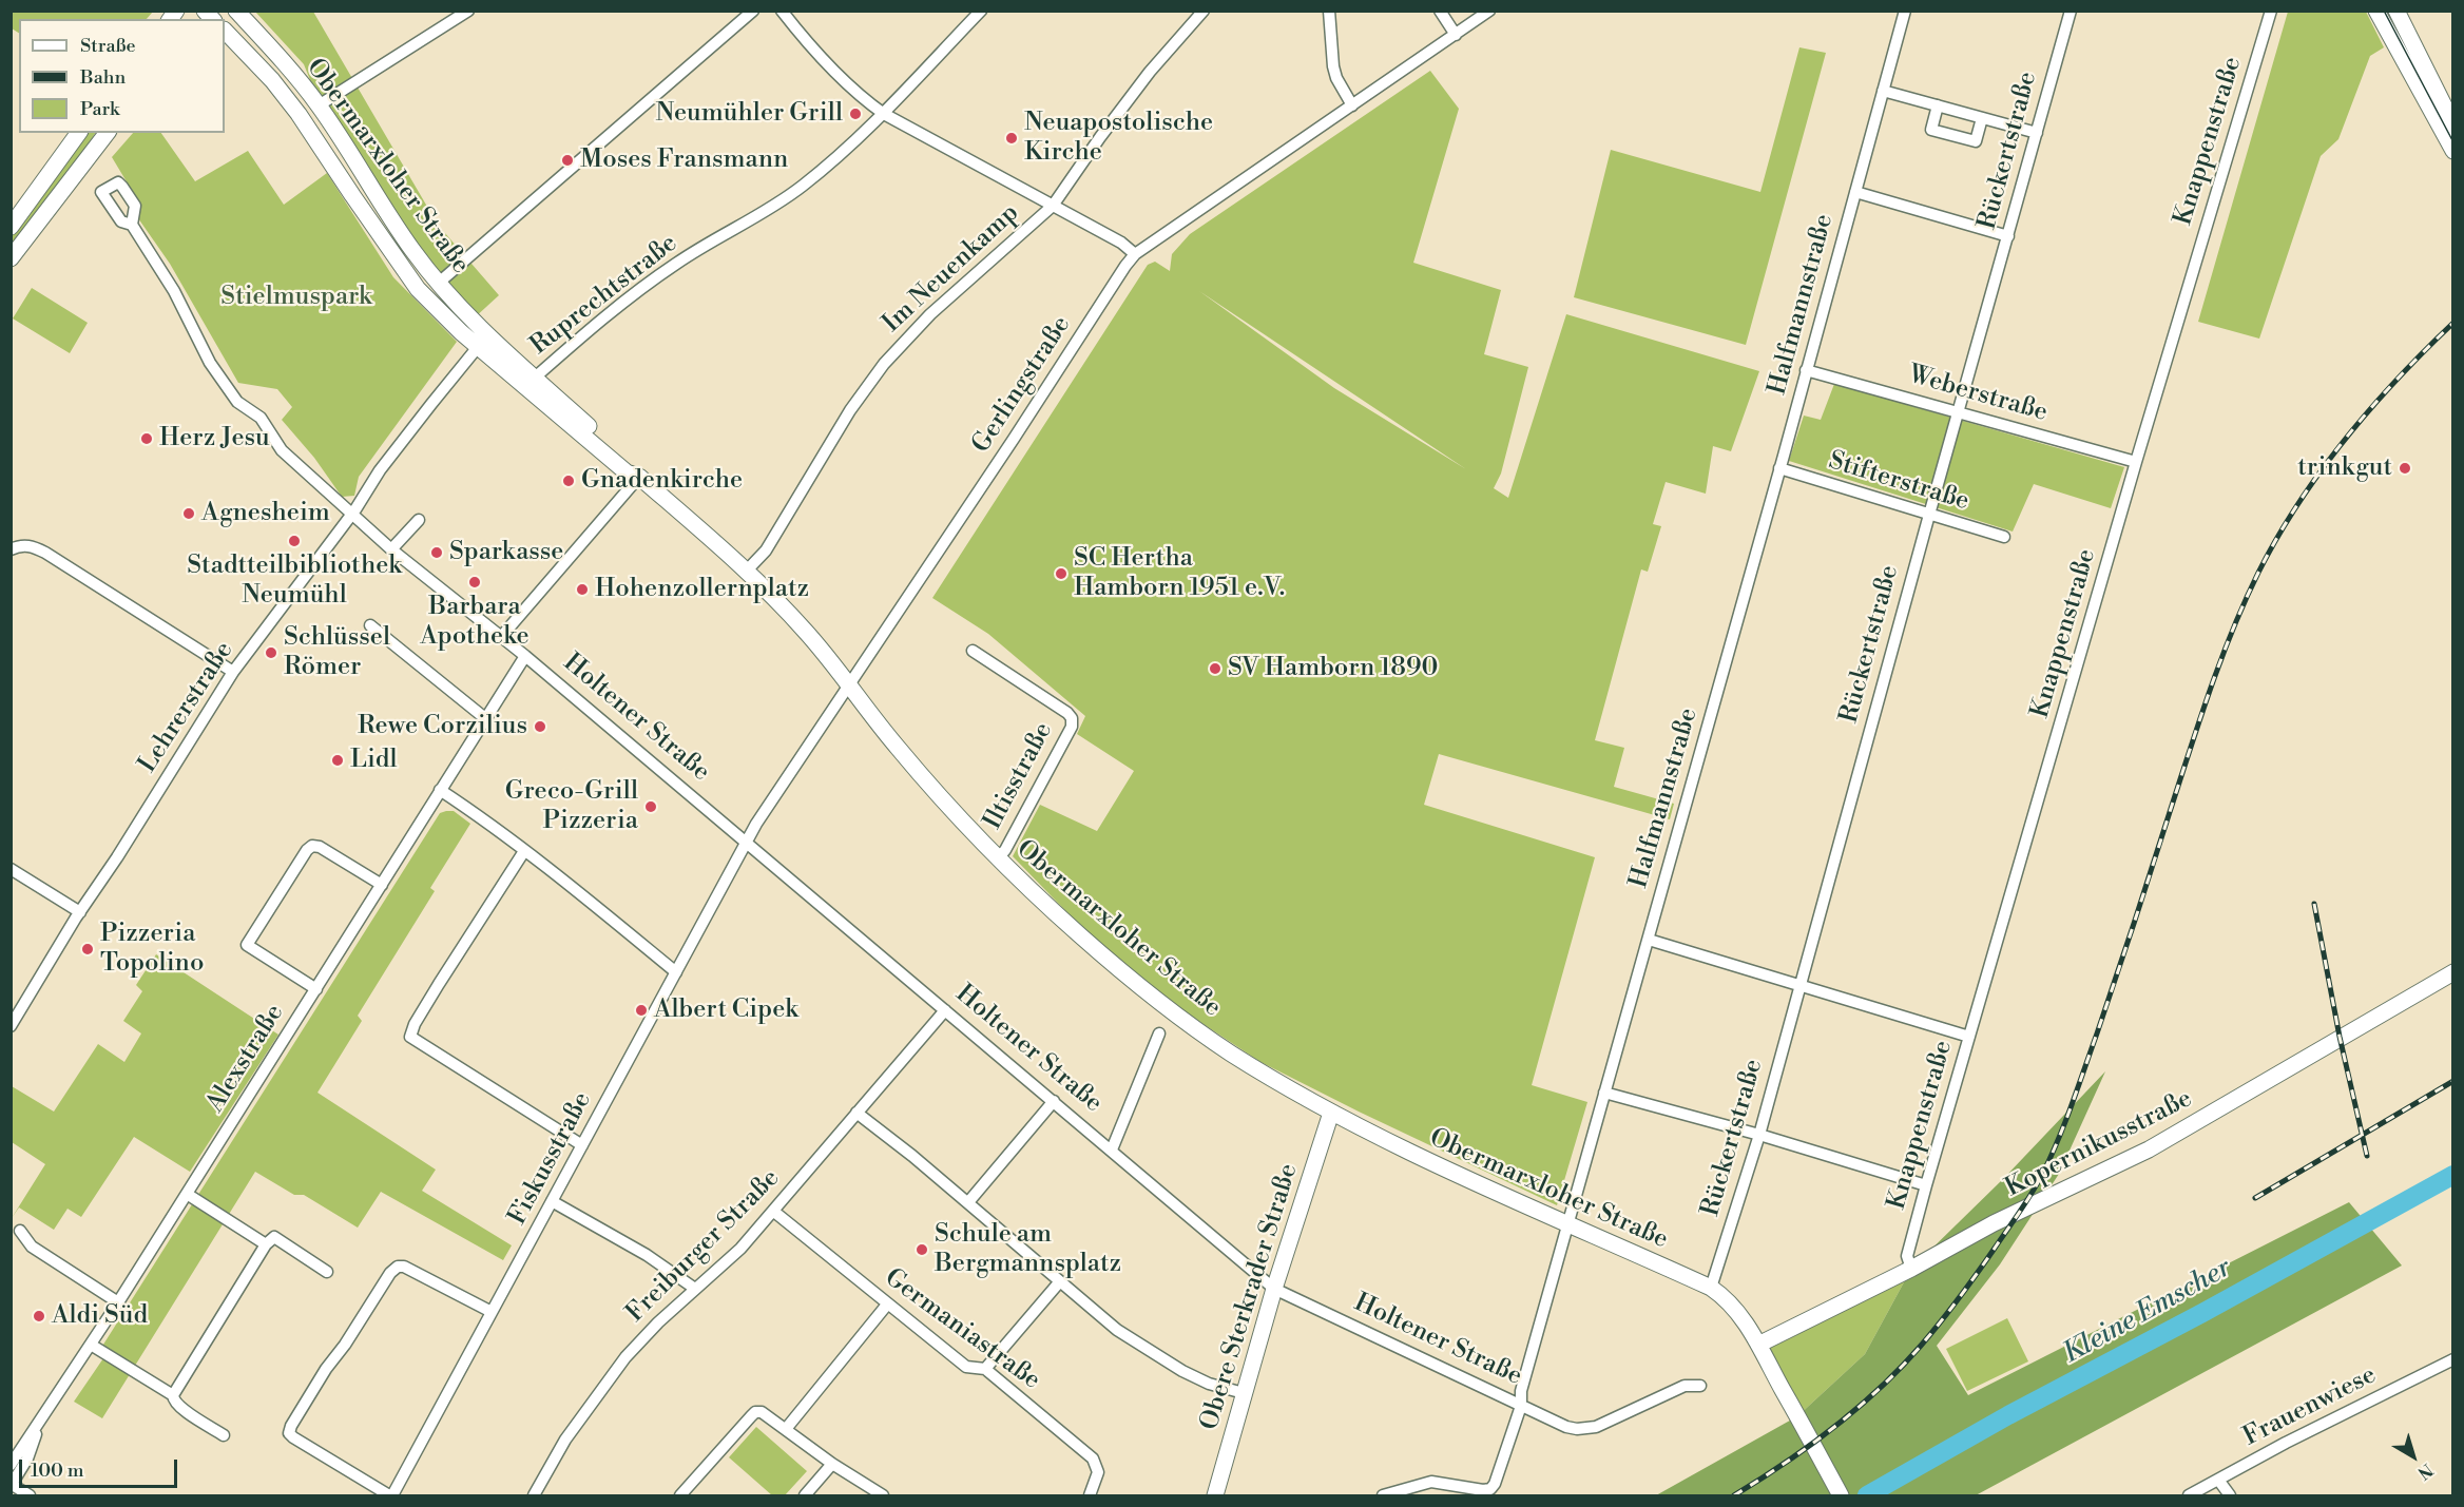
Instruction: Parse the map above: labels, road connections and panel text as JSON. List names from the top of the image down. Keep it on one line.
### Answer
{"streets":{"street":["Knappenstraße","Rückertstraße","Obermarxloher Straße","Im Neuenkamp","Ruprechtstraße","Halfmannstraße","Gerlingstraße","Weberstraße","Stifterstraße","Lehrerstraße","Holtener Straße","Iltisstraße","Alexstraße","Kopernikusstraße","Fiskusstraße","Freiburger Straße","Obere Sterkrader Straße","Germaniastraße","Frauenwiese"]},"crossings":[["Knappenstraße","Weberstraße"],["Knappenstraße","Kopernikusstraße"],["Rückertstraße","Obermarxloher Straße"],["Rückertstraße","Weberstraße"],["Rückertstraße","Stifterstraße"],["Obermarxloher Straße","Im Neuenkamp"],["Obermarxloher Straße","Ruprechtstraße"],["Obermarxloher Straße","Halfmannstraße"],["Obermarxloher Straße","Gerlingstraße"],["Obermarxloher Straße","Lehrerstraße"],["Obermarxloher Straße","Iltisstraße"],["Obermarxloher Straße","Kopernikusstraße"],["Obermarxloher Straße","Obere Sterkrader Straße"],["Halfmannstraße","Weberstraße"],["Halfmannstraße","Stifterstraße"],["Halfmannstraße","Holtener Straße"],["Gerlingstraße","Holtener Straße"],["Gerlingstraße","Fiskusstraße"],["Lehrerstraße","Holtener Straße"],["Holtener Straße","Alexstraße"],["Holtener Straße","Fiskusstraße"],["Holtener Straße","Freiburger Straße"],["Holtener Straße","Obere Sterkrader Straße"],["Freiburger Straße","Germaniastraße"]],"water":["Kleine Emscher"],"parks":["Stielmuspark"],"places":["Neumühler Grill","Neuapostolische Kirche","Moses Fransmann","Herz Jesu","trinkgut","Gnadenkirche","Agnesheim","Stadtteilbibliothek Neumühl","Sparkasse","SC Hertha Hamborn 1951 e.V.","Barbara Apotheke","Hohenzollernplatz","Schlüssel Römer","SV Hamborn 1890","Rewe Corzilius","Lidl","Greco-Grill Pizzeria","Pizzeria Topolino","Albert Cipek","Schule am Bergmannsplatz","Aldi Süd"],"legend":["Straße","Bahn","Park"],"scale_bar":"100 m","north":"bottom right"}
